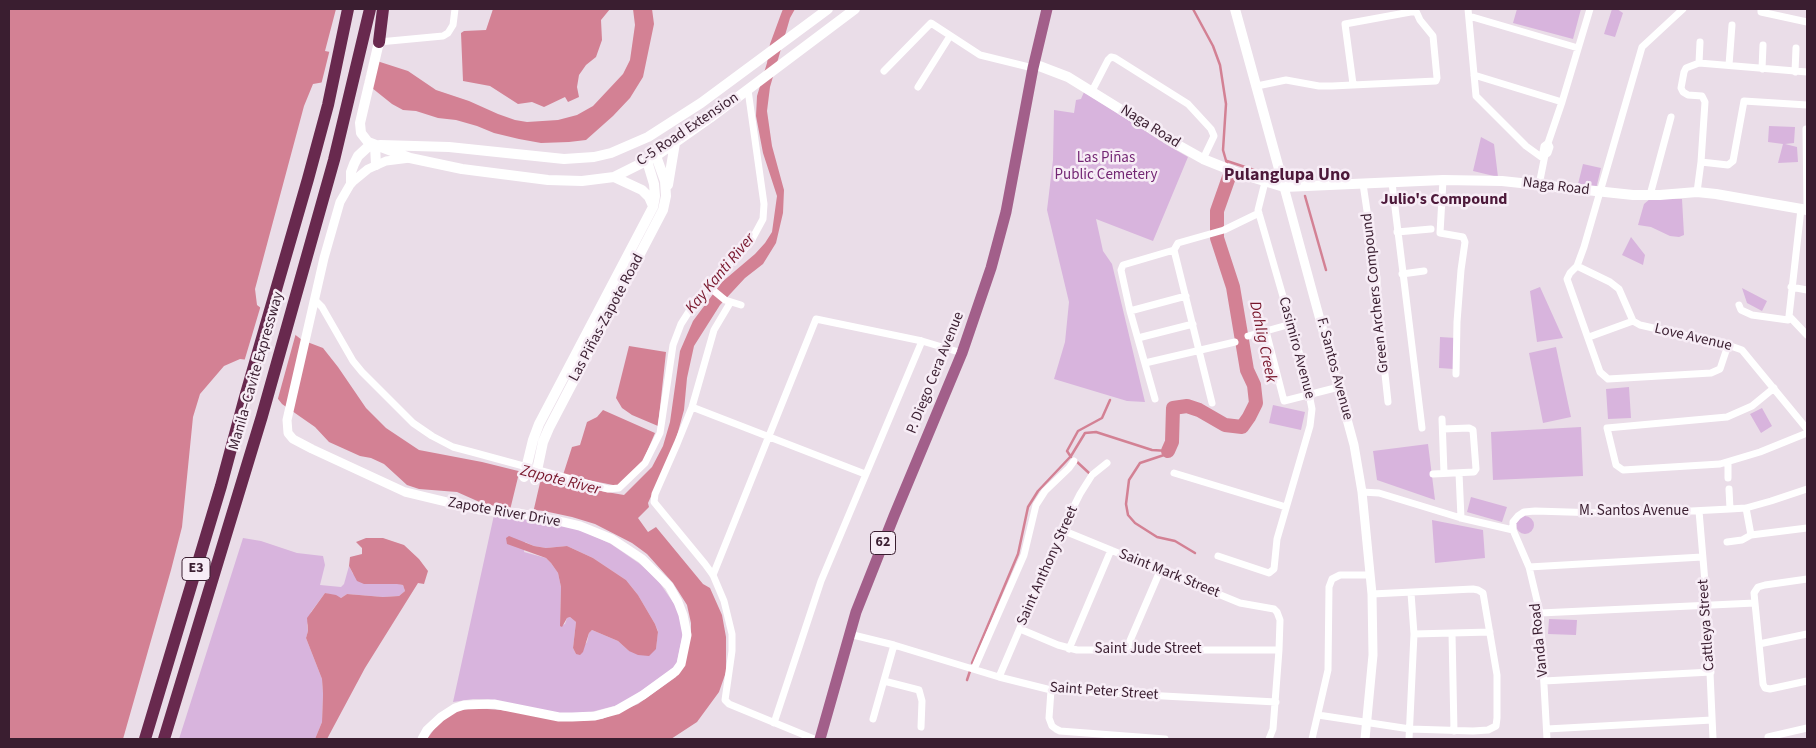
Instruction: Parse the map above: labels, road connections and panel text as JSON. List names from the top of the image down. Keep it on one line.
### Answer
{"streets":{"highway":["Manila–Cavite Expressway","E3"],"main road":["Naga Road","C-5 Road Extension","Las Piñas-Zapote Road","F. Santos Avenue","P. Diego Cera Avenue","62"],"street":["Green Archers Compound","Love Avenue","Casimiro Avenue","M. Santos Avenue","Zapote River Drive","Saint Anthony Street","Saint Mark Street","Cattleya Street","Vanda Road","Saint Jude Street","Saint Peter Street"]},"crossings":[["Naga Road","Green Archers Compound"],["Naga Road","Casimiro Avenue"],["Naga Road","F. Santos Avenue"],["Naga Road","P. Diego Cera Avenue"],["C-5 Road Extension","Las Piñas-Zapote Road"],["C-5 Road Extension","Zapote River Drive"],["P. Diego Cera Avenue","Saint Peter Street"],["M. Santos Avenue","Cattleya Street"],["M. Santos Avenue","Vanda Road"],["Saint Anthony Street","Saint Mark Street"],["Saint Anthony Street","Saint Jude Street"],["Saint Anthony Street","Saint Peter Street"],["Saint Mark Street","Saint Jude Street"]],"districts":["Pulanglupa Uno","Julio's Compound"],"water":["Kay Kanti River","Dahlig Creek","Zapote River"],"parks":["Las Piñas Public Cemetery"]}
